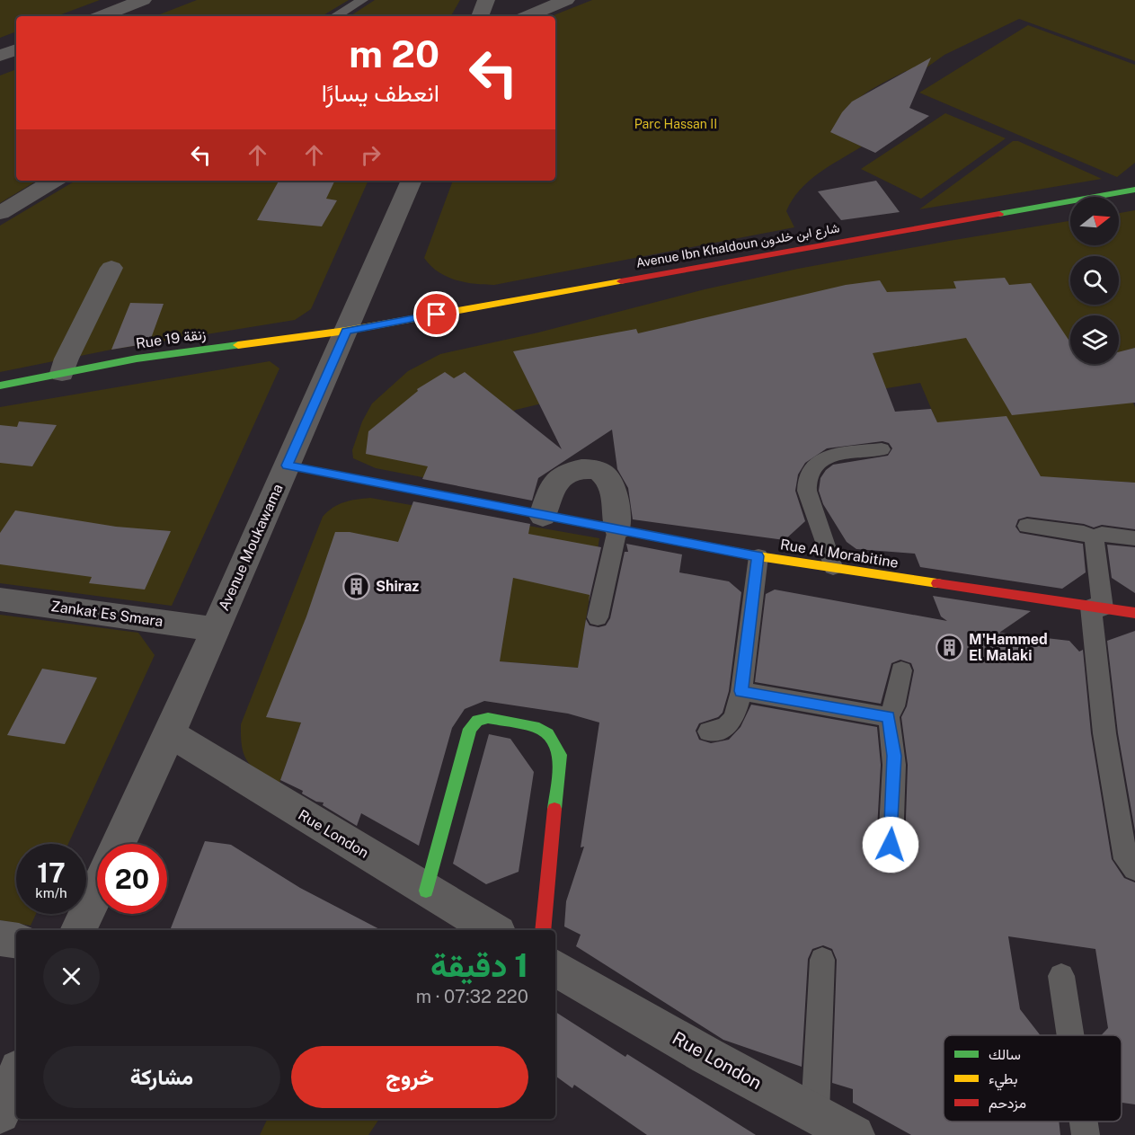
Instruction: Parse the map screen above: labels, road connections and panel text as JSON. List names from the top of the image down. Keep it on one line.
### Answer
{"streets":{"street":["Avenue Ibn Khaldoun شارع ابن خلدون","Rue 19 زنقة","Avenue Moukawama","Rue Al Morabitine","Zankat Es Smara","Rue London"]},"crossings":[["Avenue Ibn Khaldoun شارع ابن خلدون","Rue 19 زنقة"],["Avenue Ibn Khaldoun شارع ابن خلدون","Avenue Moukawama"],["Rue 19 زنقة","Avenue Moukawama"],["Avenue Moukawama","Rue Al Morabitine"],["Avenue Moukawama","Zankat Es Smara"],["Avenue Moukawama","Rue London"]],"parks":["Parc Hassan II"],"places":{"building":["Shiraz","M'Hammed El Malaki"]},"legend":["سالك","بطيء","مزدحم"],"north":"right","page":{"turn":["20 m","انعطف يسارًا"],"speed":"17 km/h","limit":"20","heading":["1 دقيقة","220 m · 07:32"],"buttons":["خروج","مشاركة"]}}
